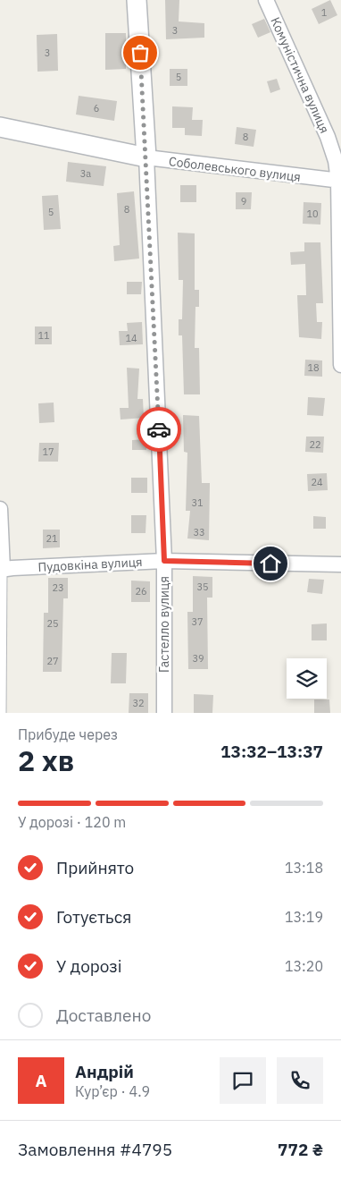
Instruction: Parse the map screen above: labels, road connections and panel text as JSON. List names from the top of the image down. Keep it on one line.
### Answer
{"streets":{"street":["Комуністична вулиця","Соболевського вулиця","Пудовкіна вулиця","Гастелло вулиця"]},"crossings":[["Комуністична вулиця","Соболевського вулиця"],["Соболевського вулиця","Гастелло вулиця"],["Пудовкіна вулиця","Гастелло вулиця"]],"house_numbers":["1","3","3","5","6","8","3а","9","8","5","10","11","14","18","22","17","24","31","33","21","35","23","26","37","25","39","27","32"],"page":{"heading":["2 хв","Прибуде через","13:32–13:37"],"panel":["Андрій","Кур’єр · 4.9","Замовлення #4795","772 ₴"],"bar":"У дорозі · 120 m","list":[["Прийнято","13:18"],["Готується","13:19"],["У дорозі","13:20"],"Доставлено"],"round":"А"}}
